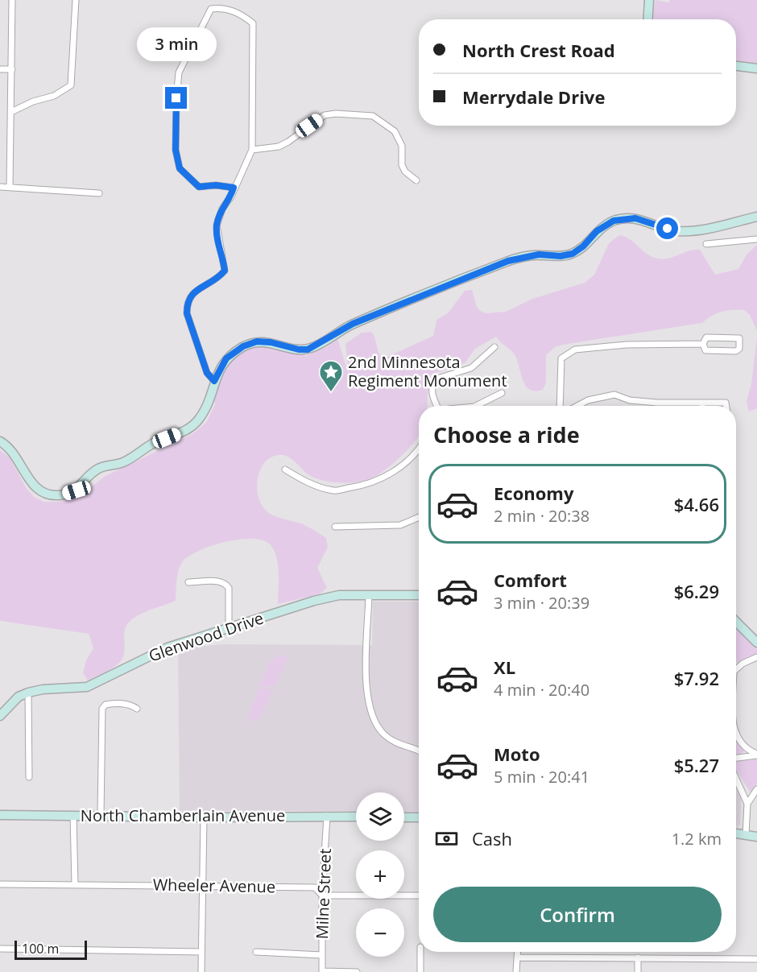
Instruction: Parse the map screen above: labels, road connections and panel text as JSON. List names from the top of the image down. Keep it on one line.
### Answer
{"streets":{"street":["Glenwood Drive","North Chamberlain Avenue","Wheeler Avenue","Milne Street"]},"crossings":[["North Chamberlain Avenue","Milne Street"],["Wheeler Avenue","Milne Street"]],"places":{"place":["2nd Minnesota Regiment Monument"]},"scale_bar":"100 m","page":{"banner":["North Crest Road","Merrydale Drive"],"bubble":"3 min","heading":"Choose a ride","list":[{"name":"Economy","note":"2 min · 20:38","value":"$4.66"},{"name":"Comfort","note":"3 min · 20:39","value":"$6.29"},{"name":"XL","note":"4 min · 20:40","value":"$7.92"},{"name":"Moto","note":"5 min · 20:41","value":"$5.27"}],"map_buttons":["+","−"],"pay":["Cash","1.2 km"],"buttons":"Confirm","scale":"100 m"}}
